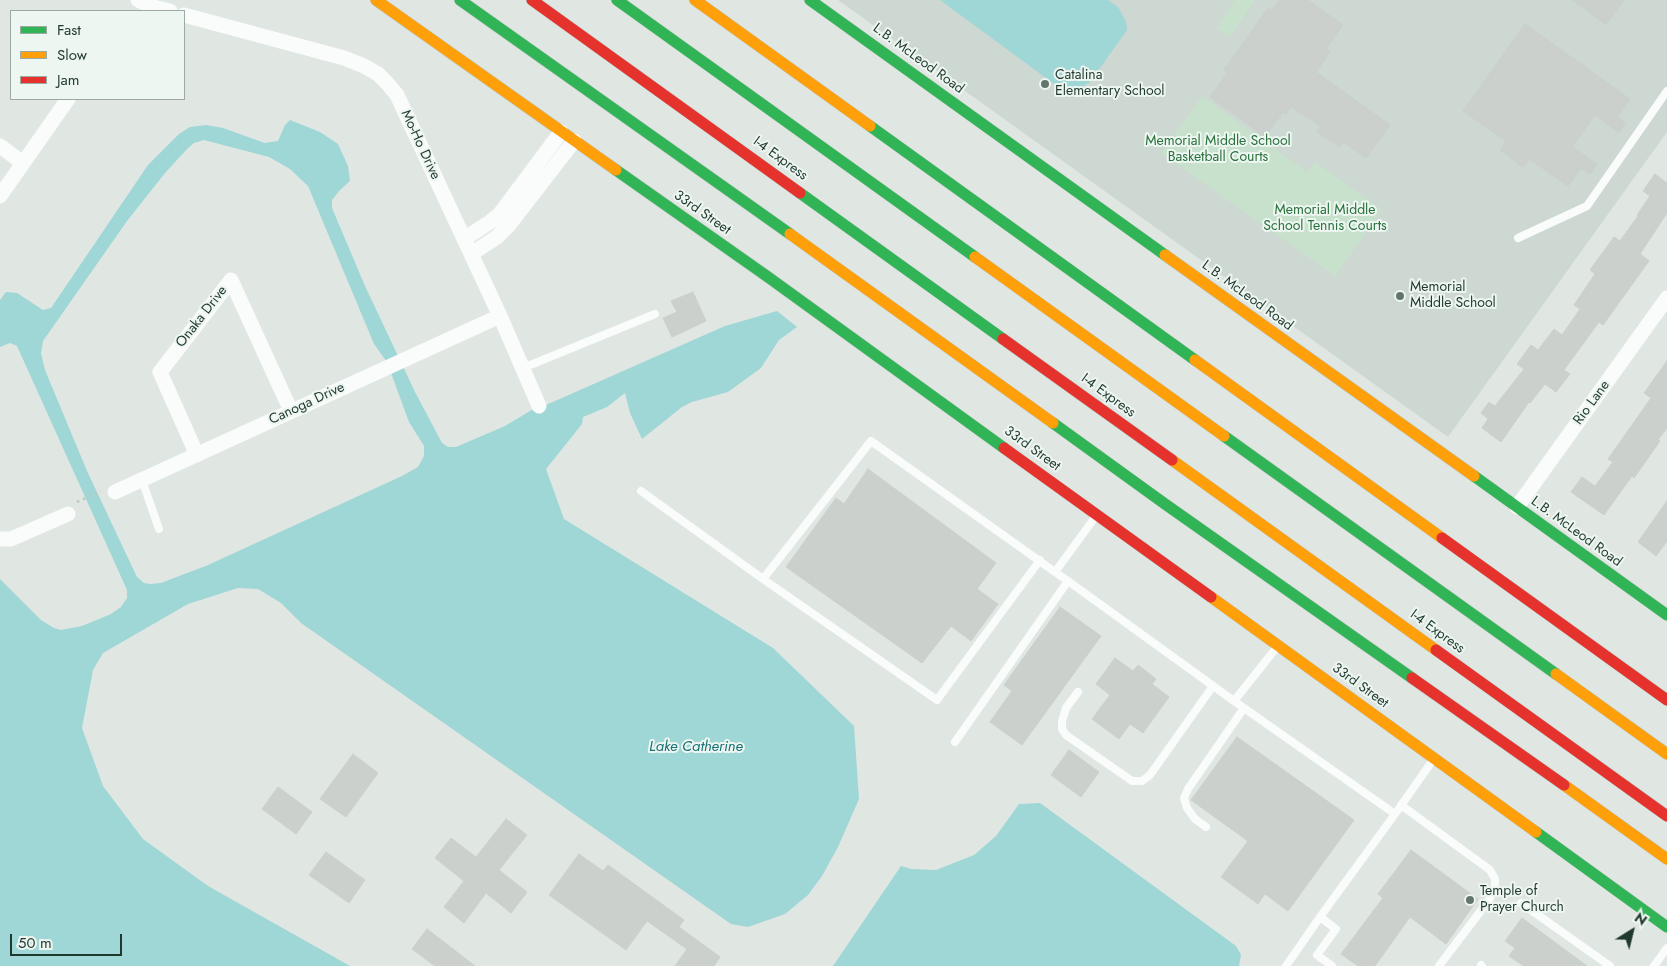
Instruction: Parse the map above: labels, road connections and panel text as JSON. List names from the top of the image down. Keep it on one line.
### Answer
{"streets":{"main road":["L.B. McLeod Road","I-4 Express","33rd Street"],"street":["Mo-Ho Drive","Onaka Drive","Rio Lane","Canoga Drive"]},"crossings":[["L.B. McLeod Road","Rio Lane"],["Mo-Ho Drive","Canoga Drive"],["Onaka Drive","Canoga Drive"]],"water":["Lake Catherine"],"parks":["Memorial Middle School Basketball Courts","Memorial Middle School Tennis Courts"],"places":["Catalina Elementary School","Memorial Middle School","Temple of Prayer Church"],"legend":["Fast","Slow","Jam"],"scale_bar":"50 m","north":"top right"}
